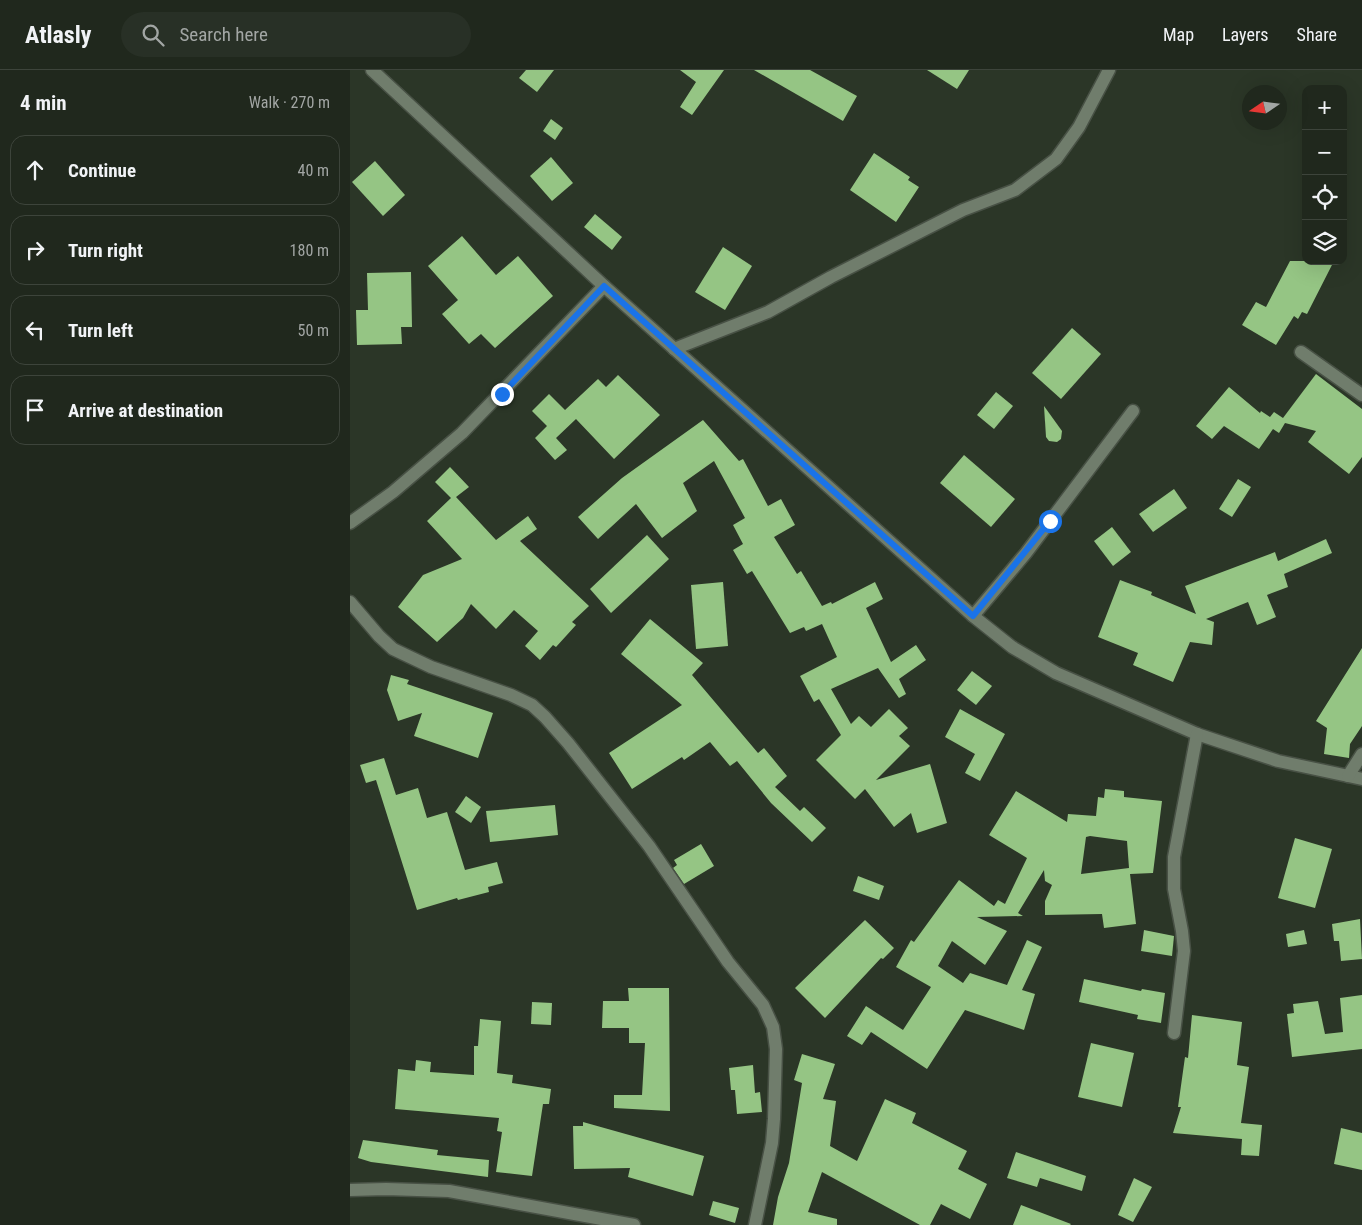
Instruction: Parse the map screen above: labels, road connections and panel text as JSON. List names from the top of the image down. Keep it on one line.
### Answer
{"north":"left","page":{"header":"Atlasly","search":"Search here","nav":["Map","Layers","Share"],"heading":["4 min","Walk · 270 m"],"map_buttons":["+","−"],"list":[["Continue","40 m"],["Turn right","180 m"],["Turn left","50 m"],"Arrive at destination"]}}
